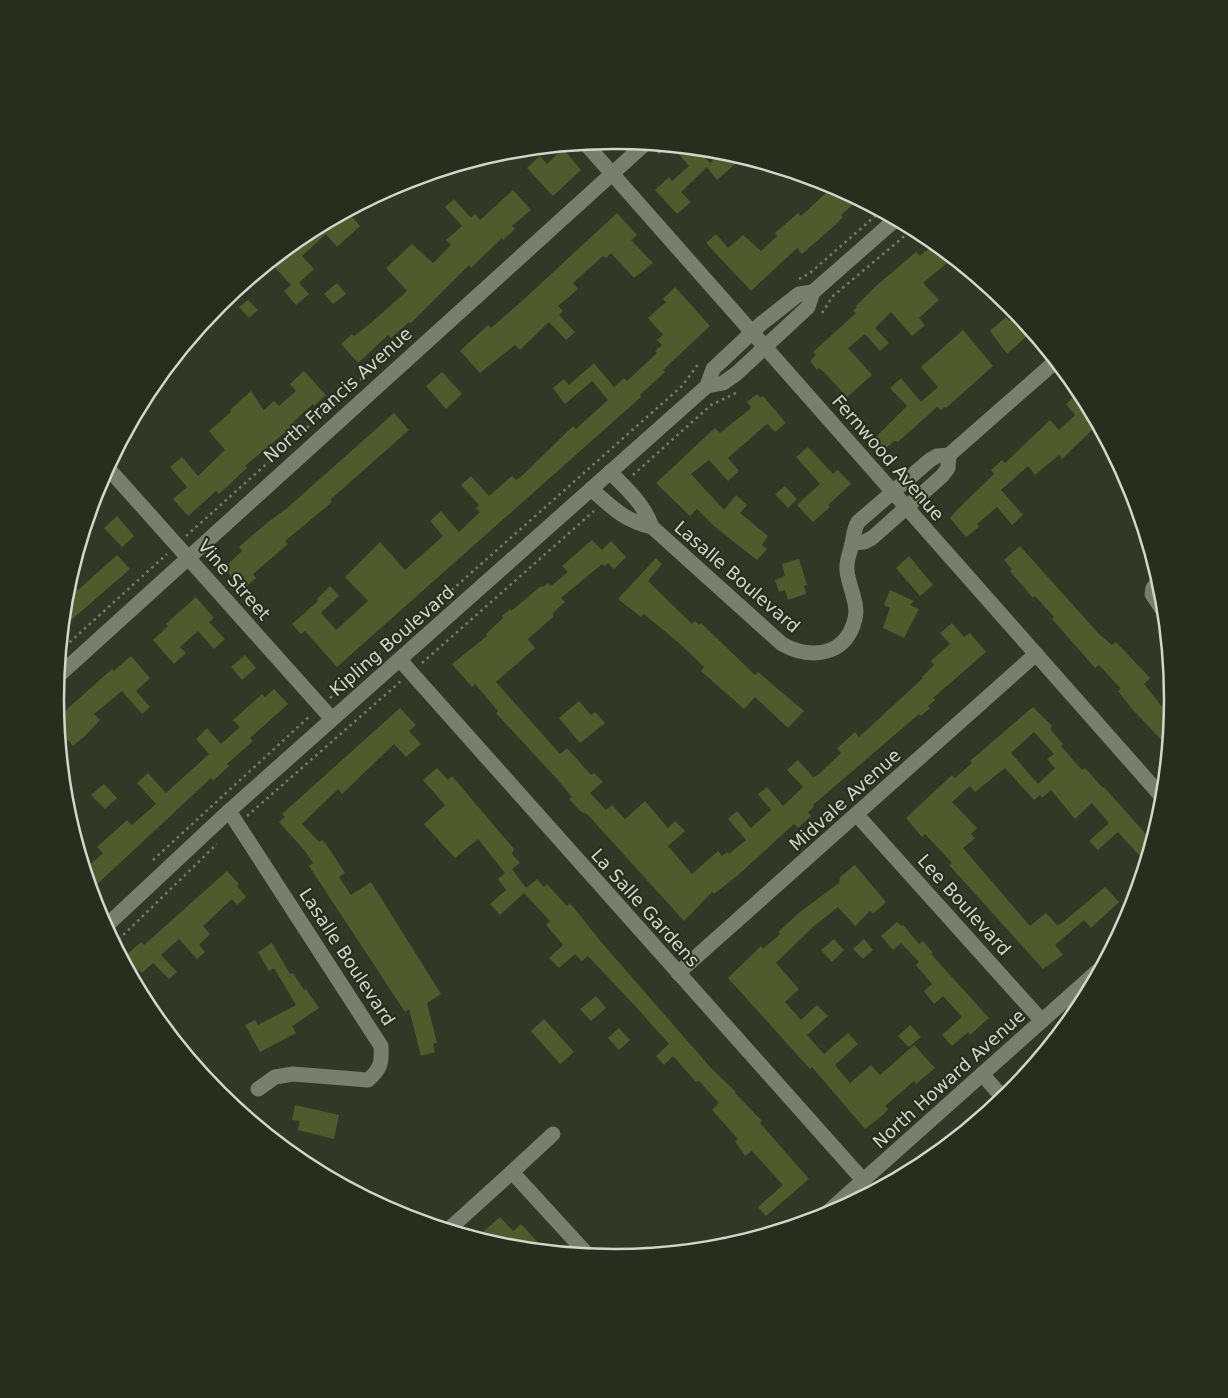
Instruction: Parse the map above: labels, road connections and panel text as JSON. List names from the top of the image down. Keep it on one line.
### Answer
{"streets":{"street":["North Francis Avenue","Fernwood Avenue","Lasalle Boulevard","Vine Street","Kipling Boulevard","Midvale Avenue","Lee Boulevard","La Salle Gardens","North Howard Avenue"]},"crossings":[["North Francis Avenue","Fernwood Avenue"],["North Francis Avenue","Vine Street"],["Fernwood Avenue","Lasalle Boulevard"],["Fernwood Avenue","Kipling Boulevard"],["Fernwood Avenue","Midvale Avenue"],["Lasalle Boulevard","Kipling Boulevard"],["Vine Street","Kipling Boulevard"],["Kipling Boulevard","La Salle Gardens"],["Midvale Avenue","Lee Boulevard"],["Midvale Avenue","La Salle Gardens"],["Lee Boulevard","North Howard Avenue"],["La Salle Gardens","North Howard Avenue"]]}
